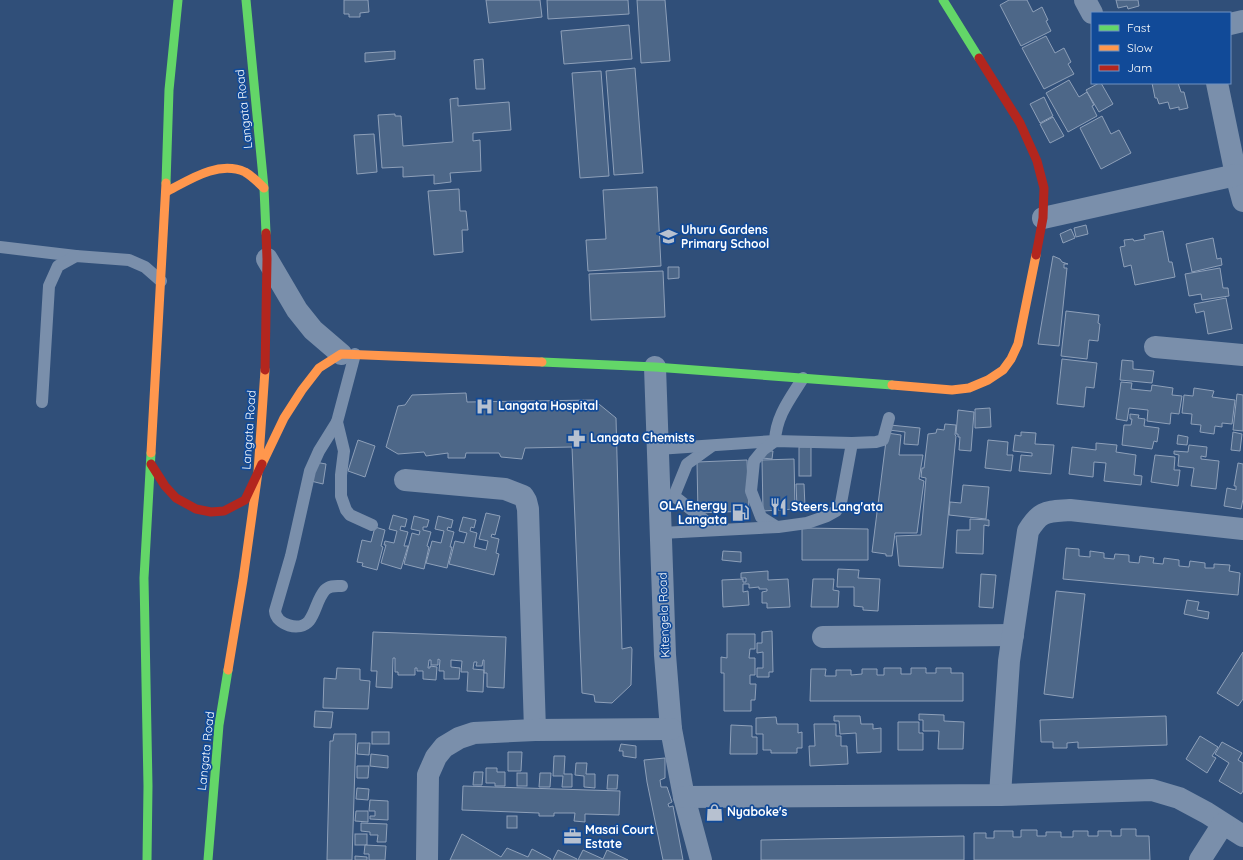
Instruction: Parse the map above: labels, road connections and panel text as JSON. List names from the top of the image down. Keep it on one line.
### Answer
{"streets":{"main road":["Langata Road"],"street":["Kitengela Road"]},"places":{"school or university":["Uhuru Gardens Primary School"],"hospital":["Langata Hospital"],"pharmacy":["Langata Chemists"],"restaurant":["Steers Lang'ata"],"fuel station":["OLA Energy Langata"],"shop":["Nyaboke's"],"office":["Masai Court Estate"]},"legend":["Fast","Slow","Jam"]}
